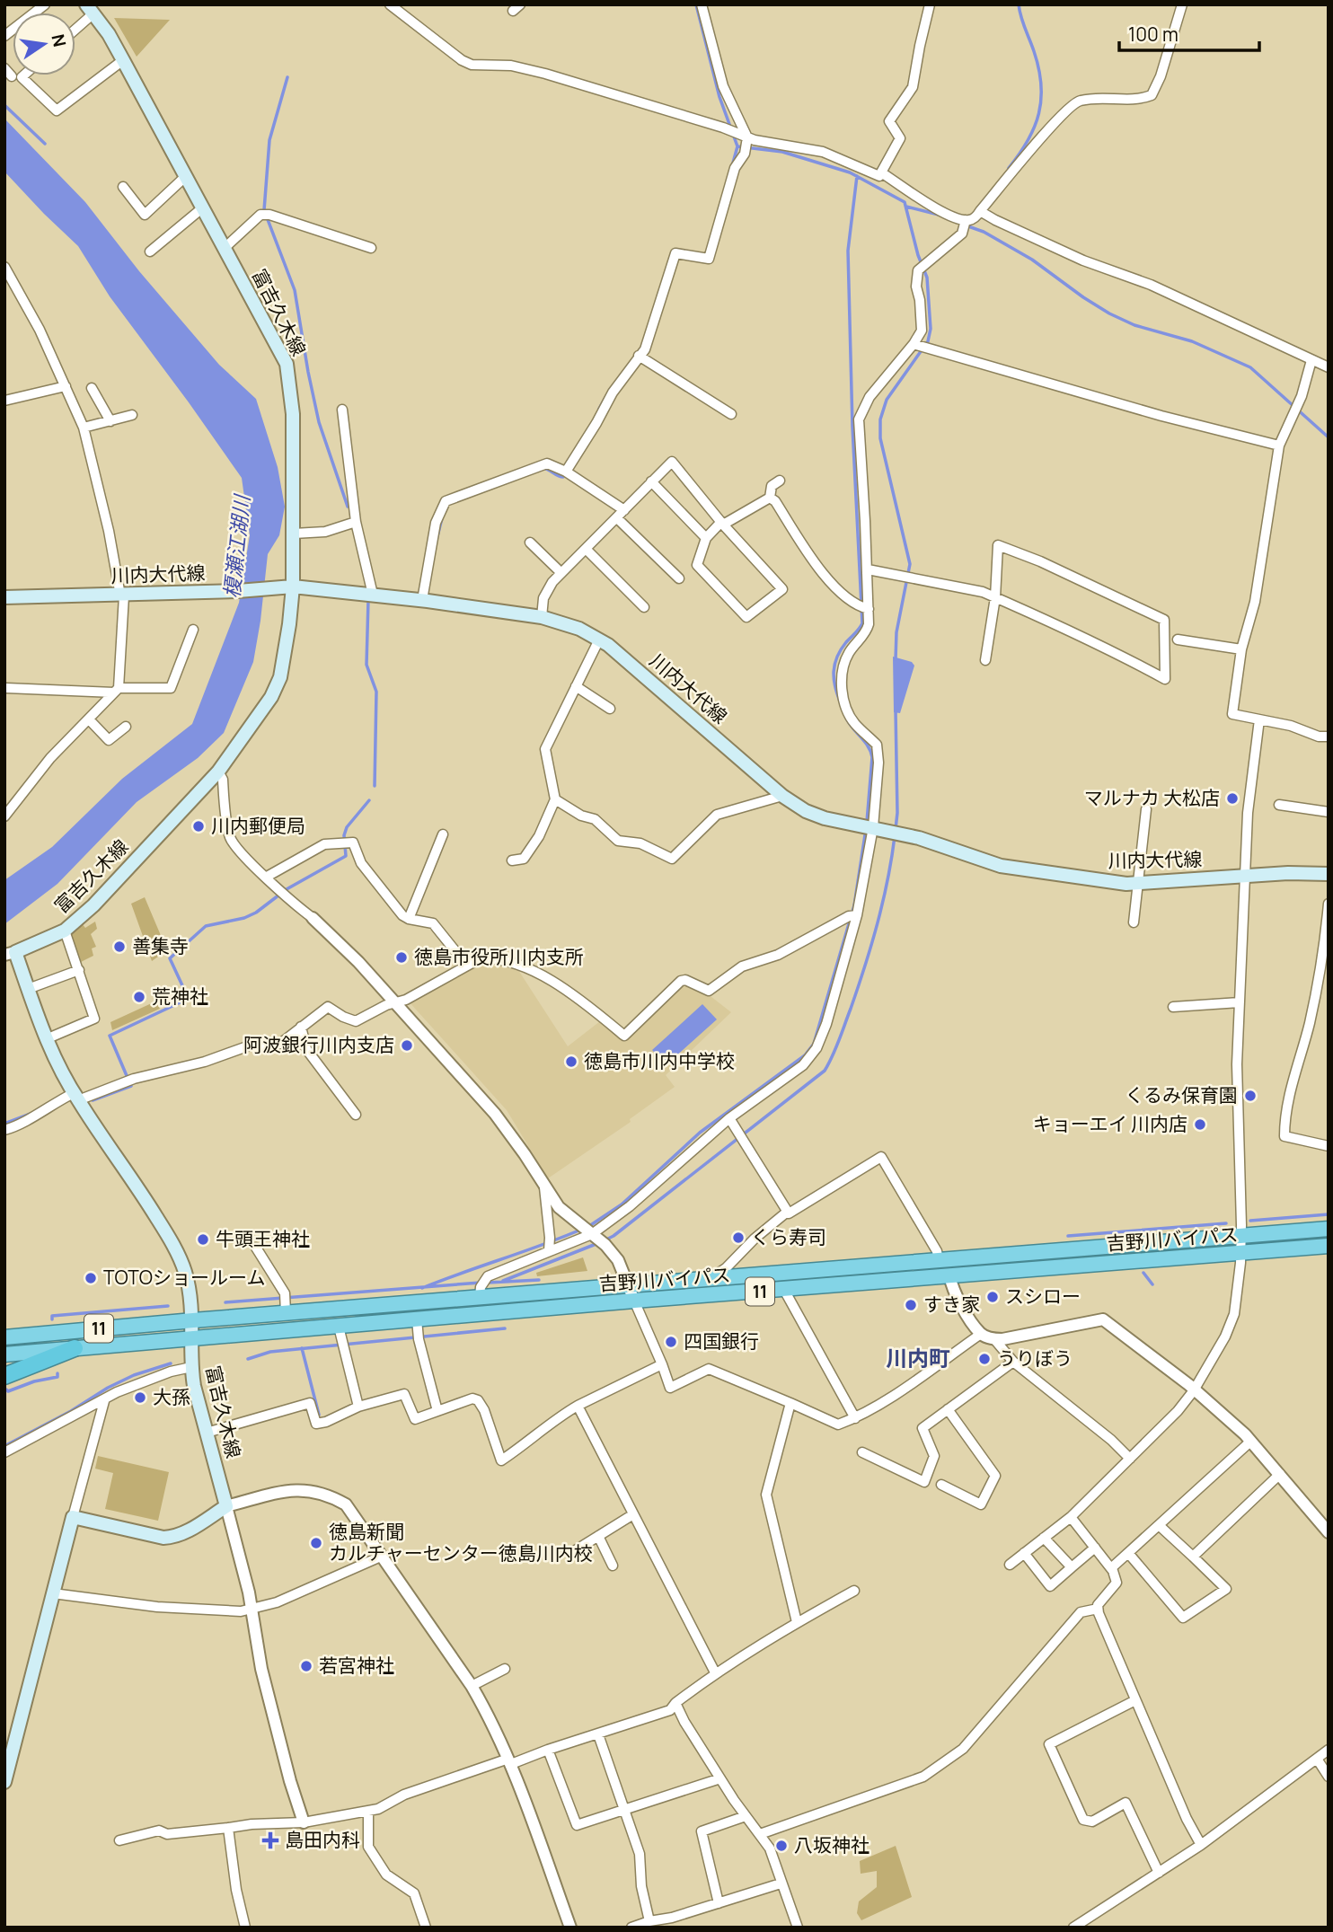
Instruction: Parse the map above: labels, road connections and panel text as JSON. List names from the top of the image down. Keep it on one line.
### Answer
{"streets":{"highway":["吉野川バイパス","11"],"main road":["富吉久木線","川内大代線"]},"crossings":[["富吉久木線","川内大代線"],["富吉久木線","吉野川バイパス"]],"districts":["川内町"],"water":["榎瀬江湖川"],"places":{"other":["マルナカ 大松店","川内郵便局","善集寺","徳島市役所川内支所","荒神社","阿波銀行川内支店","徳島市川内中学校","くるみ保育園","キョーエイ 川内店","くら寿司","牛頭王神社","TOTOショールーム","スシロー","すき家","四国銀行","うりぼう","大孫","徳島新聞 カルチャーセンター徳島川内校","若宮神社","八坂神社"],"health":["島田内科"]},"scale_bar":"100 m","north":"right"}
